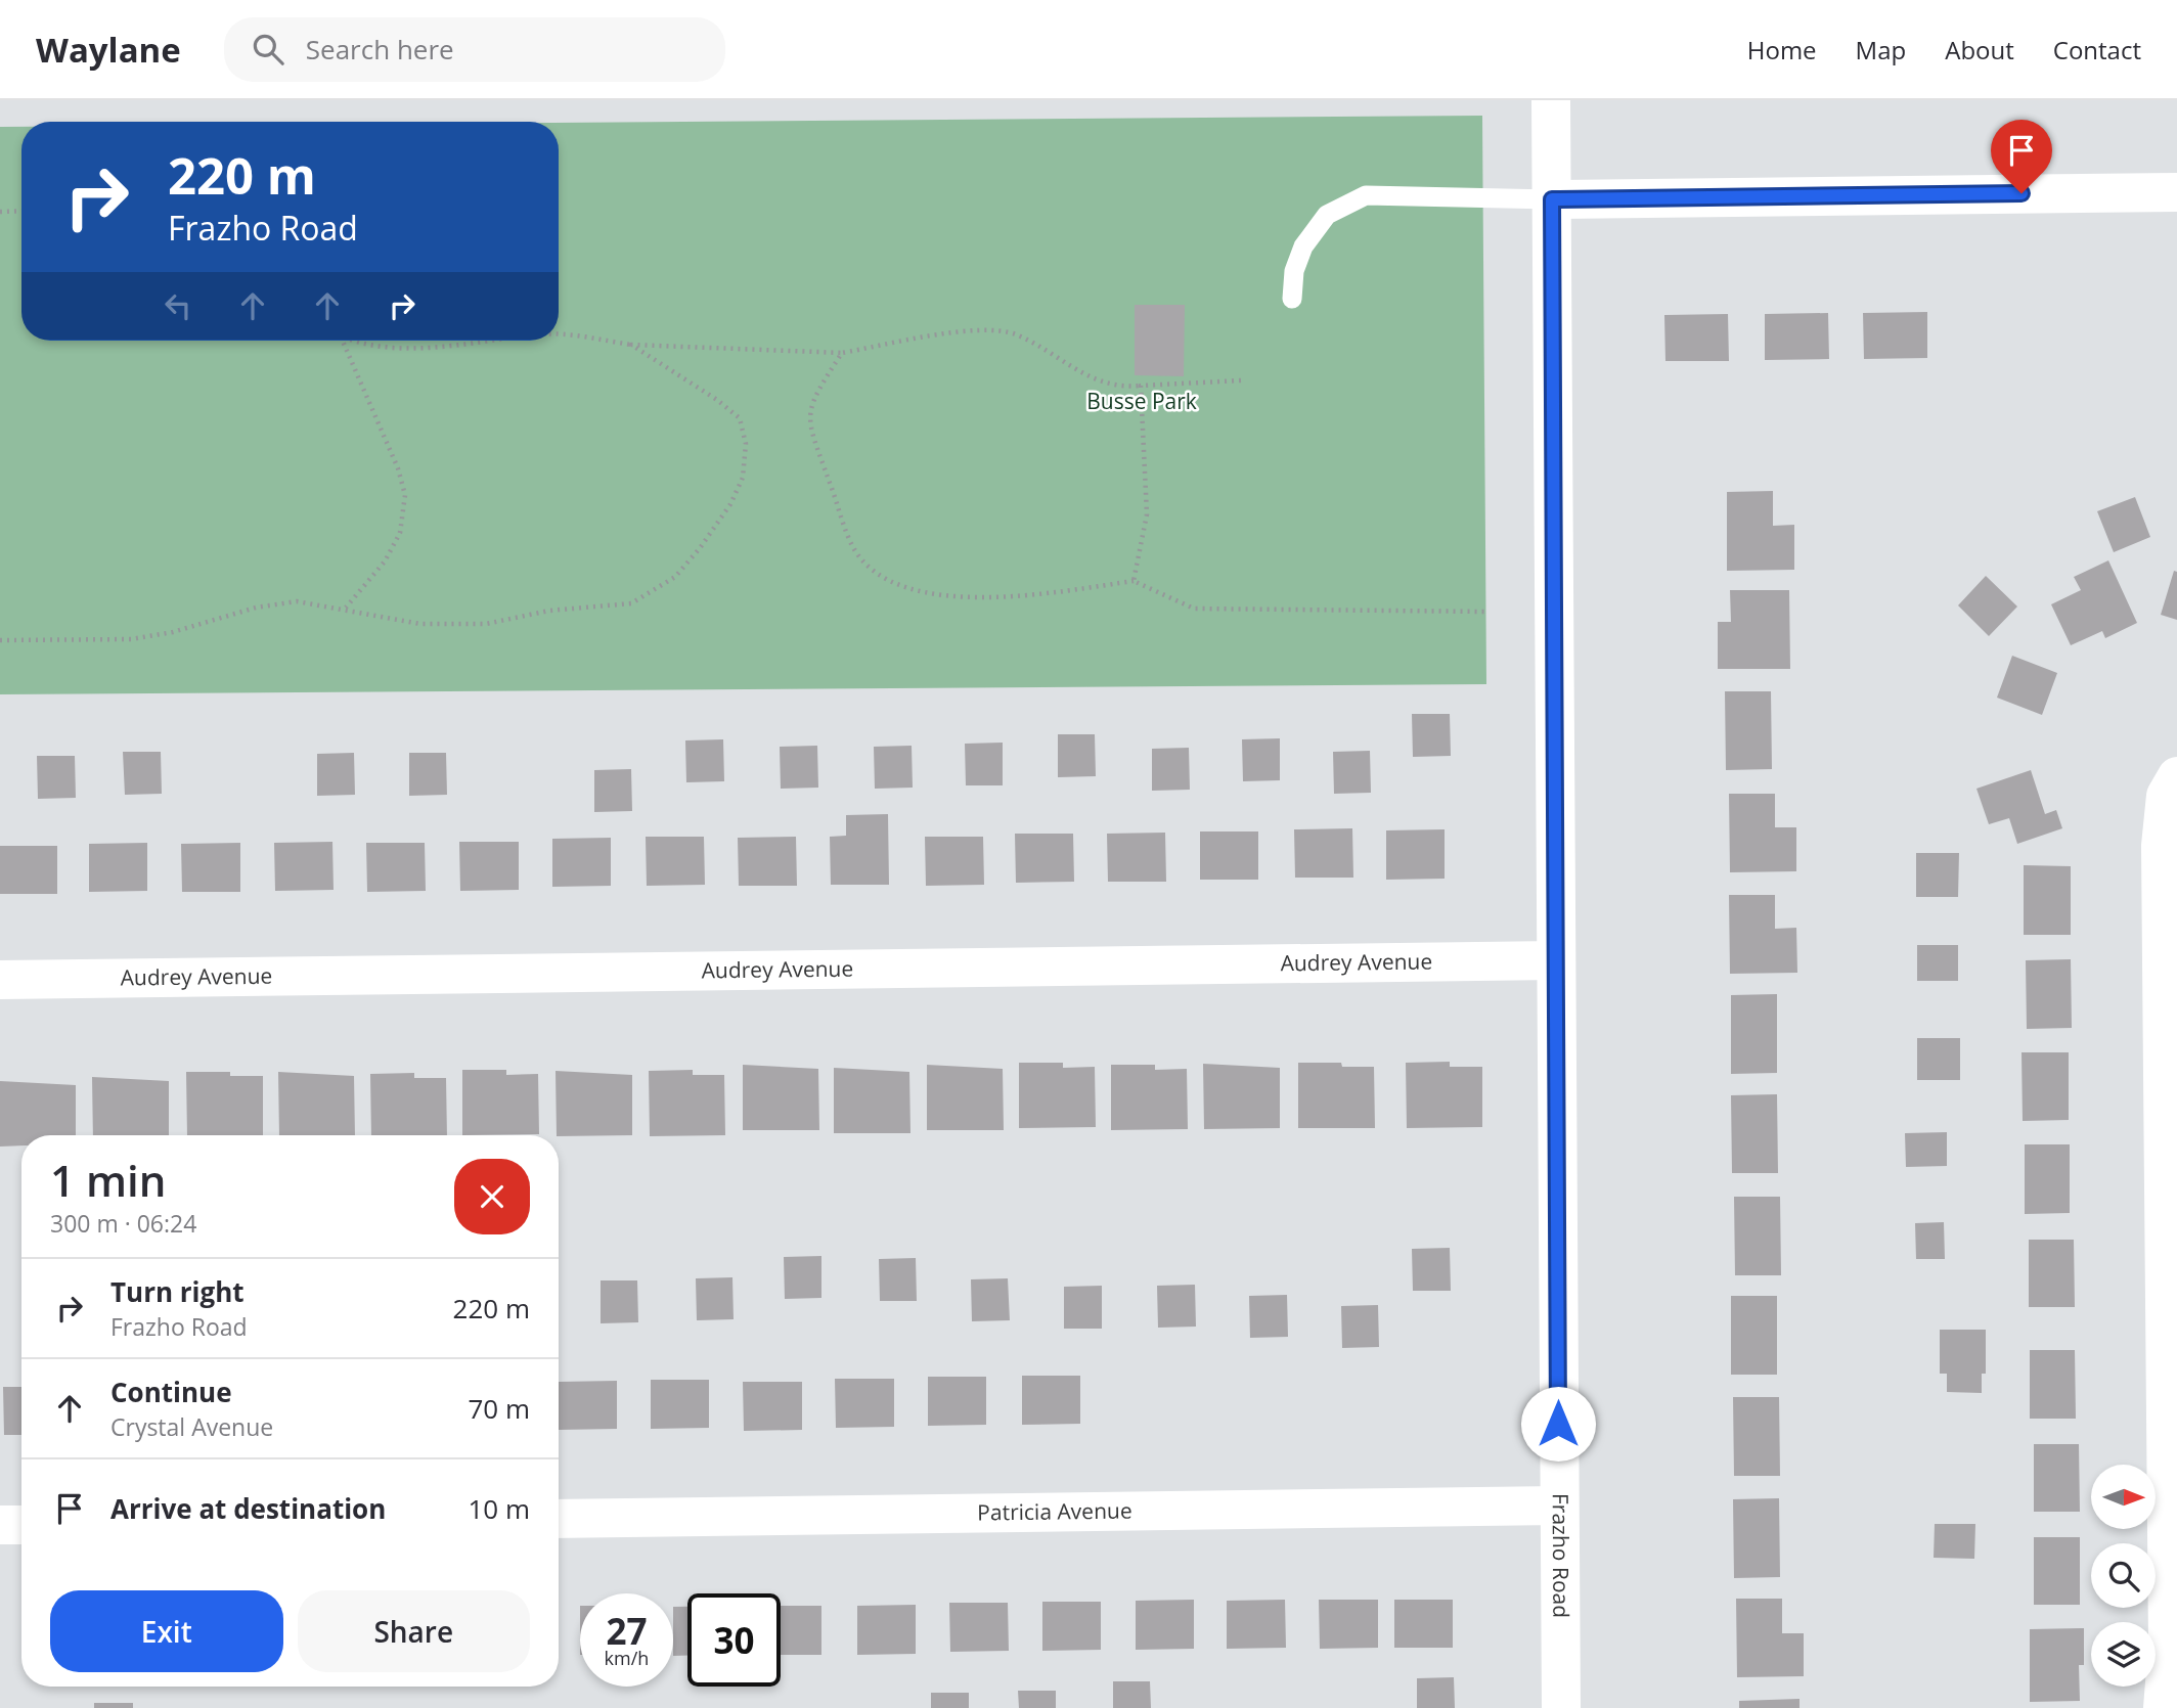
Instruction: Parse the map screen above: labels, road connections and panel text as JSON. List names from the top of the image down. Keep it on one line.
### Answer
{"streets":{"street":["Audrey Avenue","Patricia Avenue","Frazho Road"]},"crossings":[["Audrey Avenue","Frazho Road"],["Patricia Avenue","Frazho Road"]],"parks":["Busse Park"],"north":"right","page":{"header":"Waylane","search":"Search here","nav":["Home","Map","About","Contact"],"turn":["220 m","Frazho Road"],"heading":["1 min","300 m · 06:24"],"list":[{"name":"Turn right","note":"Frazho Road","value":"220 m"},{"name":"Continue","note":"Crystal Avenue","value":"70 m"},{"name":"Arrive at destination","value":"10 m"}],"buttons":["Exit","Share"],"speed":"27 km/h","limit":"30"}}
